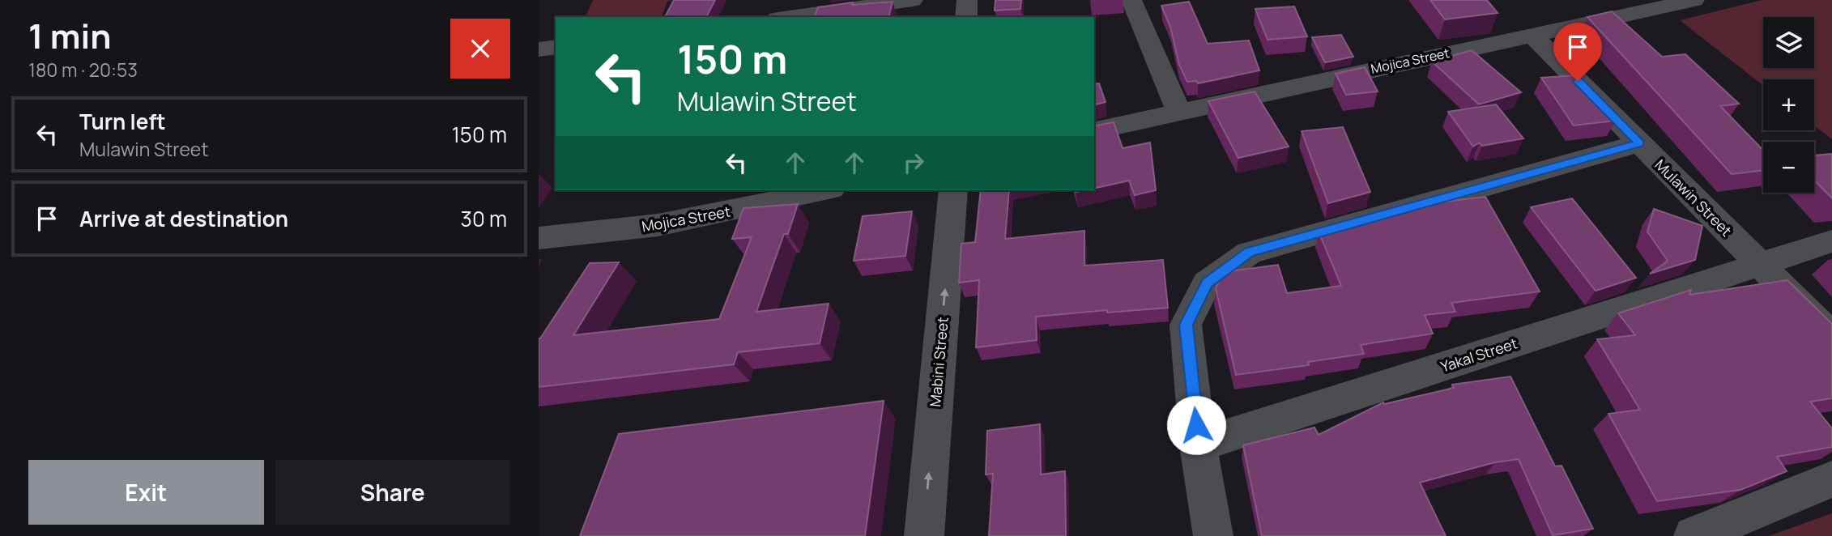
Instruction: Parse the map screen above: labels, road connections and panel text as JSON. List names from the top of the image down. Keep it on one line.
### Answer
{"streets":{"street":["Mojica Street","Mulawin Street","Yakal Street","Mabini Street"]},"crossings":[["Mojica Street","Mulawin Street"],["Mulawin Street","Yakal Street"]],"one_way":["Mabini Street"],"page":{"heading":["1 min","180 m · 20:53"],"map_buttons":["+","−"],"turn":["150 m","Mulawin Street"],"list":[{"name":"Turn left","note":"Mulawin Street","value":"150 m"},{"name":"Arrive at destination","value":"30 m"}],"buttons":["Exit","Share"]}}
